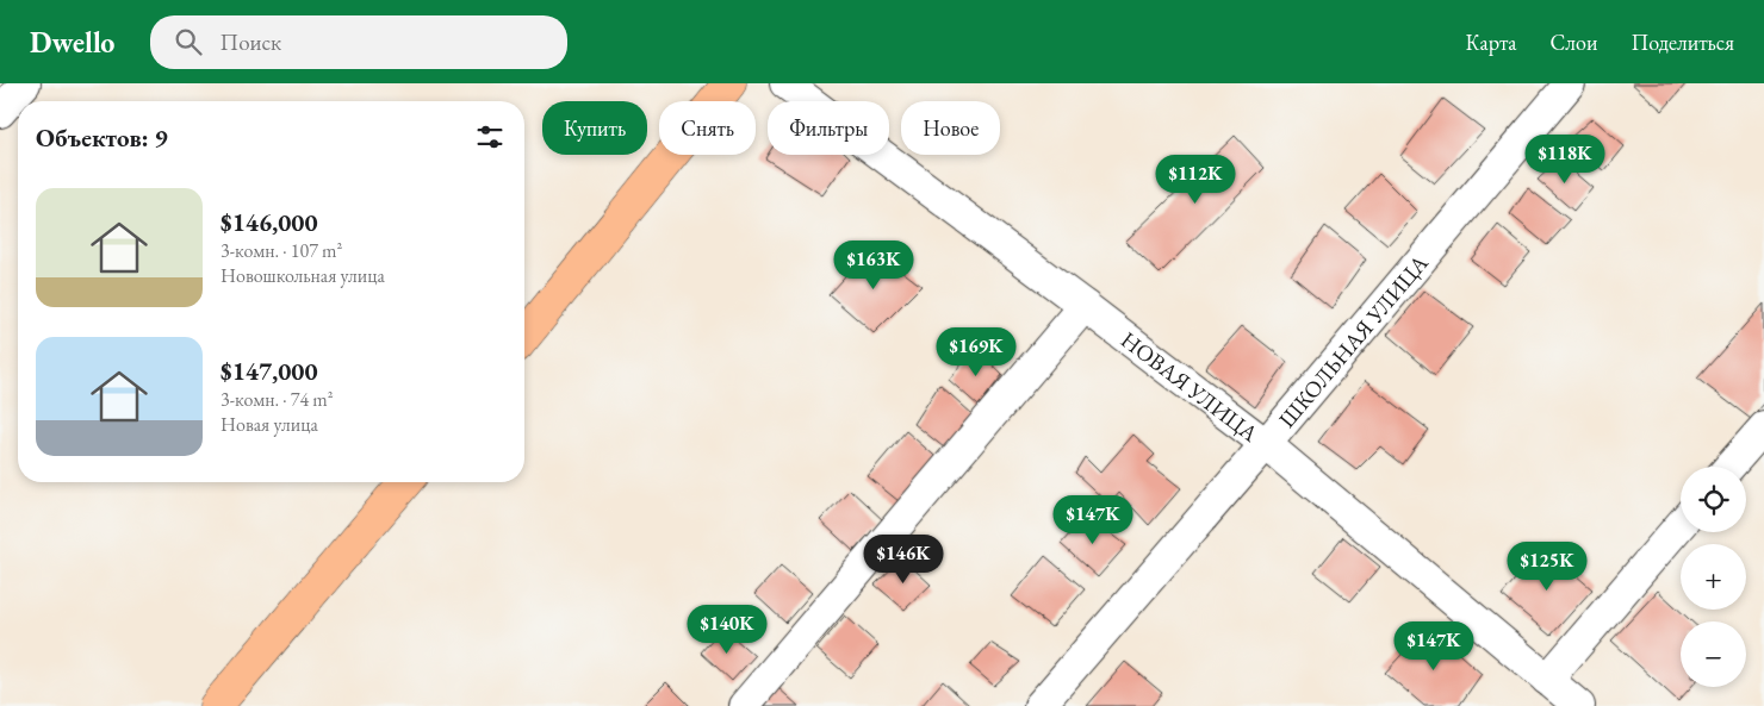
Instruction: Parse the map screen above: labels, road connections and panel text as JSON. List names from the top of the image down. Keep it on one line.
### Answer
{"streets":{"street":["ШКОЛЬНАЯ УЛИЦА","НОВАЯ УЛИЦА"]},"crossings":[["ШКОЛЬНАЯ УЛИЦА","НОВАЯ УЛИЦА"]],"page":{"header":"Dwello","search":"Поиск","nav":["Карта","Слои","Поделиться"],"chip":["Купить","Снять","Фильтры","Новое"],"heading":"Объектов: 9","price":["$118K","$112K","$163K","$169K","$147K","$146K","$125K","$140K","$147K"],"list":[{"name":"$146,000","note":"3-комн. · 107 m² · Новошкольная улица"},{"name":"$147,000","note":"3-комн. · 74 m² · Новая улица"}],"map_buttons":["+","−"]}}
